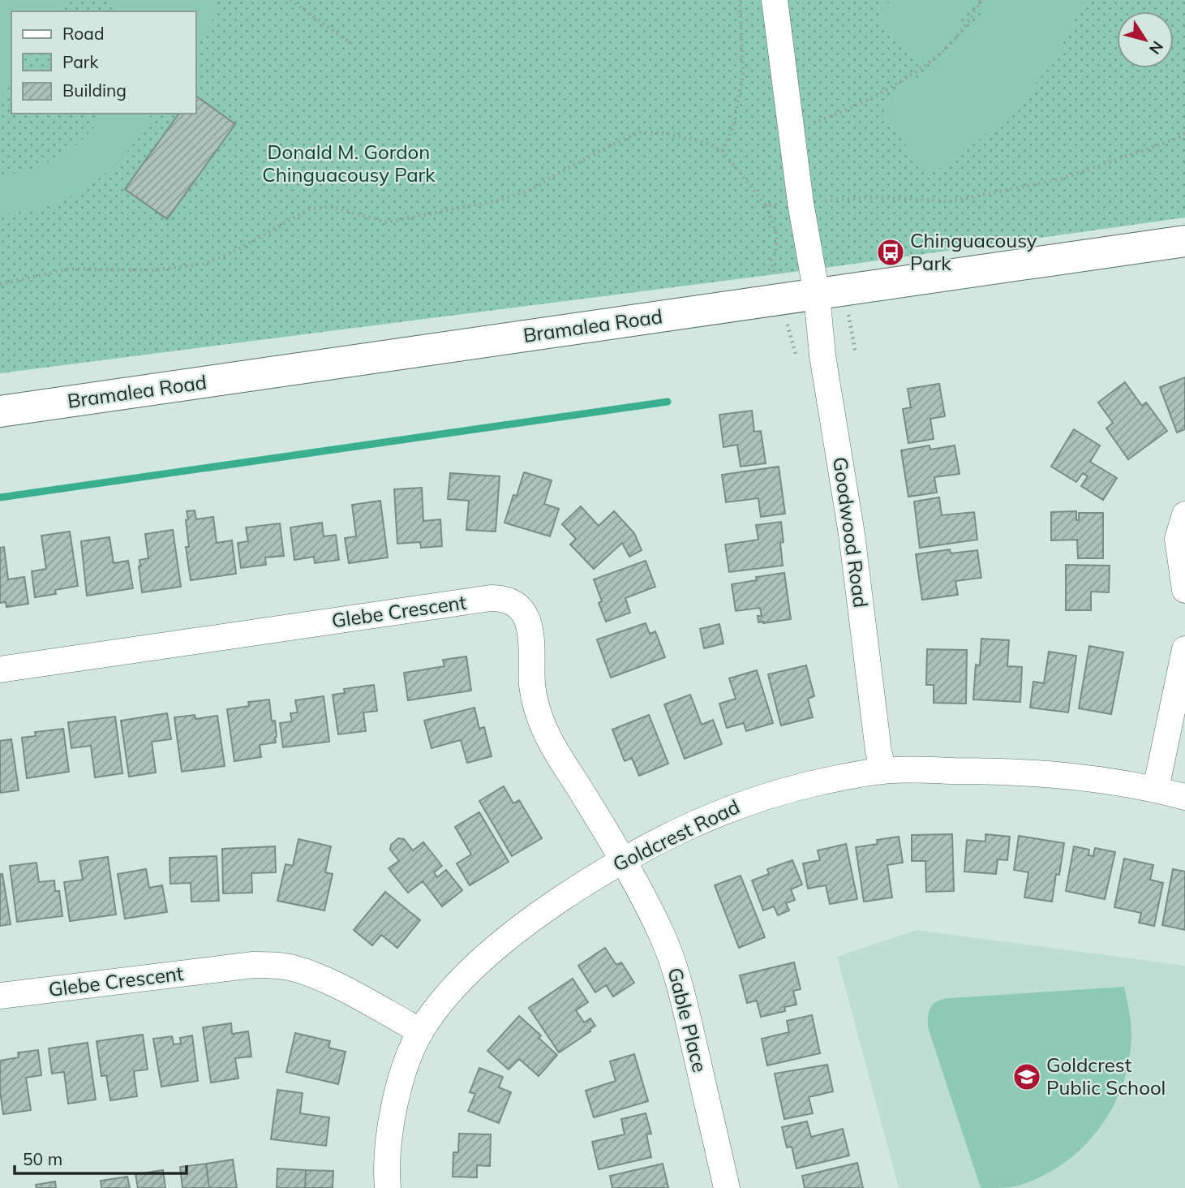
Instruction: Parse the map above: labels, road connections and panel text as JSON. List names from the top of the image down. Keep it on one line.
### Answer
{"streets":{"main road":["Bramalea Road"],"street":["Goodwood Road","Glebe Crescent","Goldcrest Road","Gable Place"]},"crossings":[["Bramalea Road","Goodwood Road"],["Goodwood Road","Goldcrest Road"],["Glebe Crescent","Goldcrest Road"],["Glebe Crescent","Gable Place"],["Goldcrest Road","Gable Place"]],"parks":["Donald M. Gordon Chinguacousy Park"],"places":{"bus stop":["Chinguacousy Park"],"school or university":["Goldcrest Public School"]},"legend":["Road","Park","Building"],"scale_bar":"50 m","north":"bottom right"}
